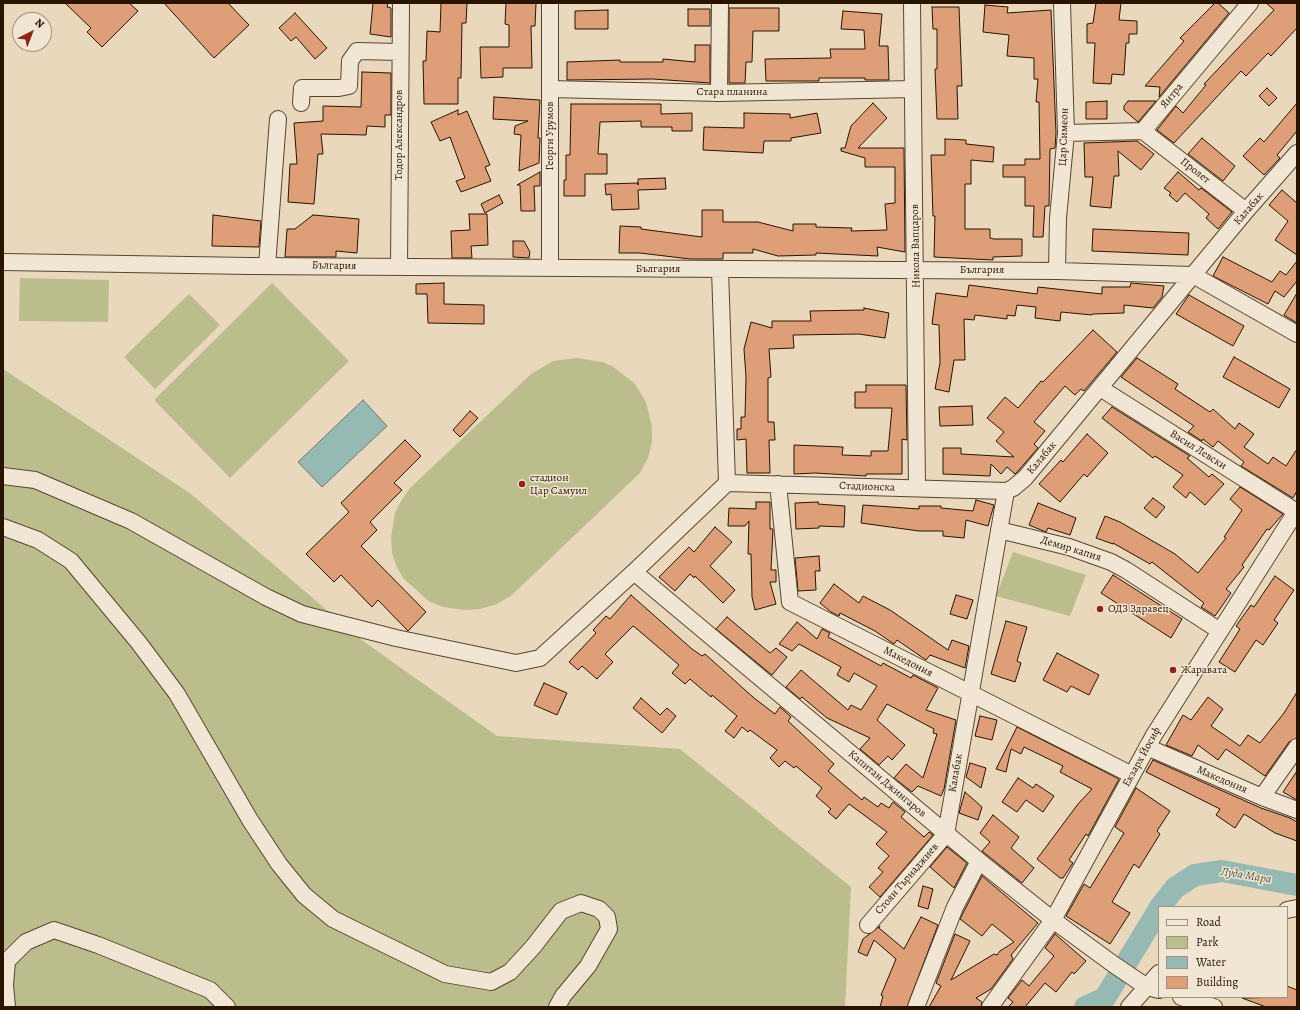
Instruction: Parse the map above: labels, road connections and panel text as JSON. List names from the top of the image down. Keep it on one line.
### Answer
{"streets":{"street":["Стара планина","Янтра","Тодор Александров","Георги Урумов","Цар Симеон","Пролет","Калабак","Никола Вапцаров","България","Васил Левски","Стадионска","Демир капия","Македония","Екзарх Йосиф","Капитан Джингаров","Стоян Търнаджиев"]},"crossings":[["Стара планина","Георги Урумов"],["Стара планина","Никола Вапцаров"],["Янтра","Пролет"],["Тодор Александров","България"],["Георги Урумов","България"],["Цар Симеон","България"],["Пролет","Калабак"],["Калабак","България"],["Калабак","Васил Левски"],["Калабак","Стадионска"],["Калабак","Демир капия"],["Калабак","Македония"],["Калабак","Капитан Джингаров"],["Калабак","Стоян Търнаджиев"],["Никола Вапцаров","България"],["Никола Вапцаров","Стадионска"],["Васил Левски","Екзарх Йосиф"],["Стадионска","Македония"],["Демир капия","Екзарх Йосиф"],["Македония","Екзарх Йосиф"],["Екзарх Йосиф","Капитан Джингаров"],["Капитан Джингаров","Стоян Търнаджиев"]],"water":["Луда Мара"],"places":["стадион Цар Самуил","ОДЗ Здравец","Жаравата"],"legend":["Road","Park","Water","Building"],"north":"top right"}
